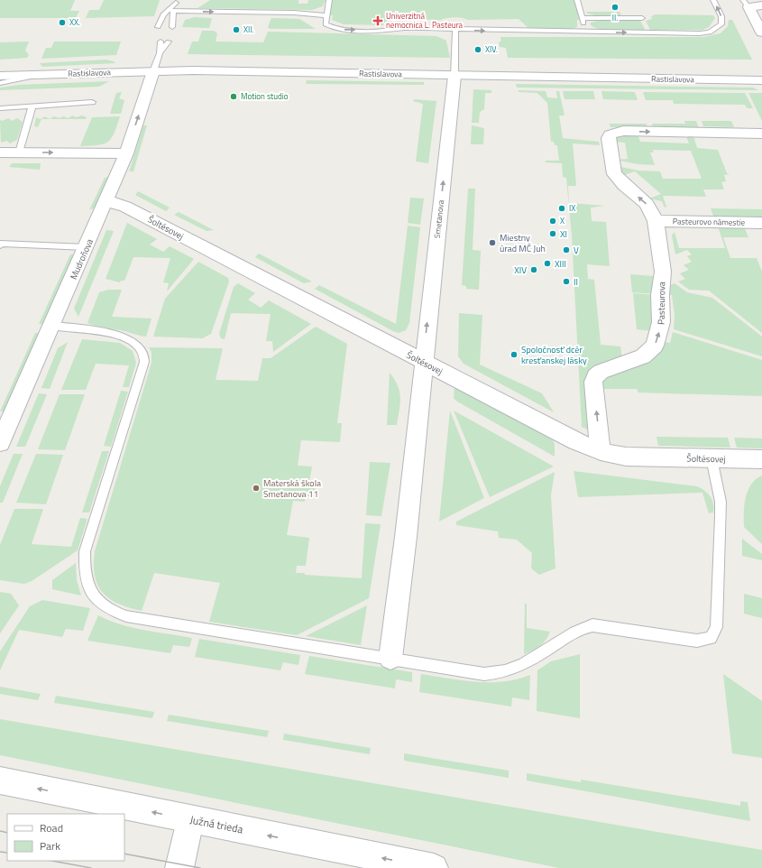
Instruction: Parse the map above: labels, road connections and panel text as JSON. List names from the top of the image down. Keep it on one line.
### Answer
{"streets":{"street":["Rastislavova","Smetanova","Pasteurovo námestie","Šoltésovej","Mudroňova","Pasteurova","Južná trieda"]},"crossings":[["Rastislavova","Smetanova"],["Rastislavova","Mudroňova"],["Smetanova","Šoltésovej"],["Pasteurovo námestie","Pasteurova"],["Šoltésovej","Mudroňova"],["Šoltésovej","Pasteurova"]],"one_way":["Smetanova","Južná trieda"],"places":{"other":["II.","XX.","XII.","XIV.","Motion studio","IX","X","XI","Miestny úrad MČ Juh","V","XIII","XIV","II","Spoločnosť dcér kresťanskej lásky","Materská škola Smetanova 11"],"health":["Univerzitná nemocnica L. Pasteura"]},"legend":["Road","Park"]}
